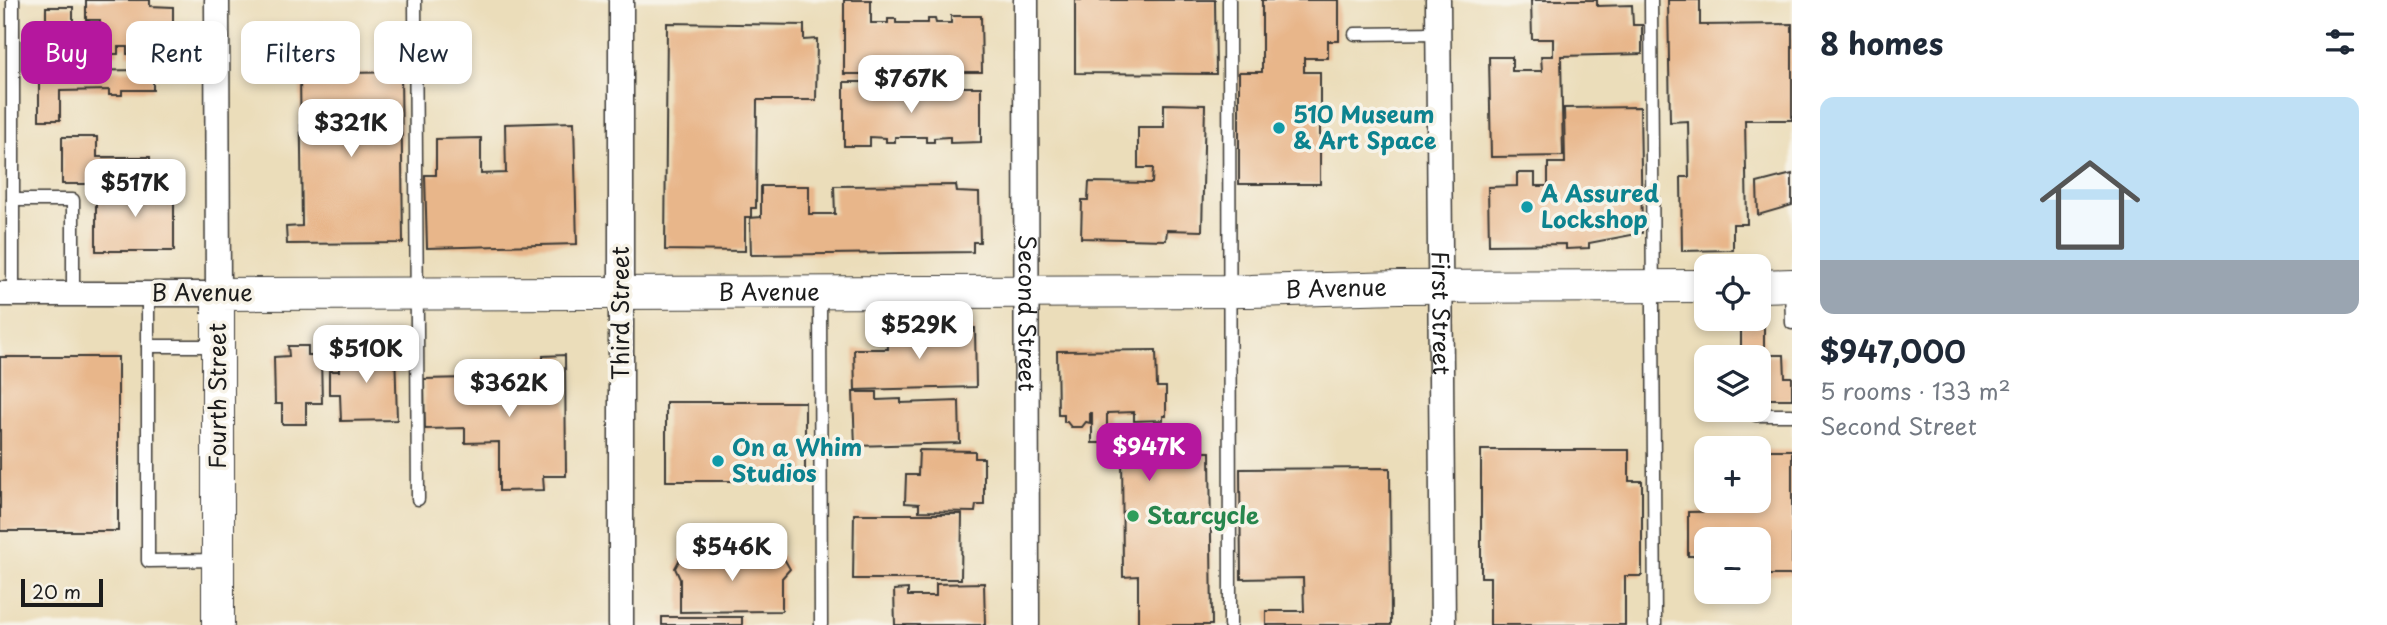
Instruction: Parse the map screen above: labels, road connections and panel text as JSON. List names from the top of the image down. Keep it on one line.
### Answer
{"streets":{"street":["B Avenue","First Street","Third Street","Second Street","Fourth Street"]},"crossings":[["B Avenue","First Street"],["B Avenue","Third Street"],["B Avenue","Second Street"],["B Avenue","Fourth Street"]],"places":["510 Museum & Art Space","A Assured Lockshop","On a Whim Studios","Starcycle"],"scale_bar":"20 m","page":{"heading":"8 homes","chip":["Buy","Rent","Filters","New"],"price":["$767K","$321K","$517K","$529K","$510K","$362K","$947K","$546K"],"list":[{"name":"$947,000","note":"5 rooms · 133 m² · Second Street"}],"map_buttons":["+","−"],"scale":"20 m"}}
